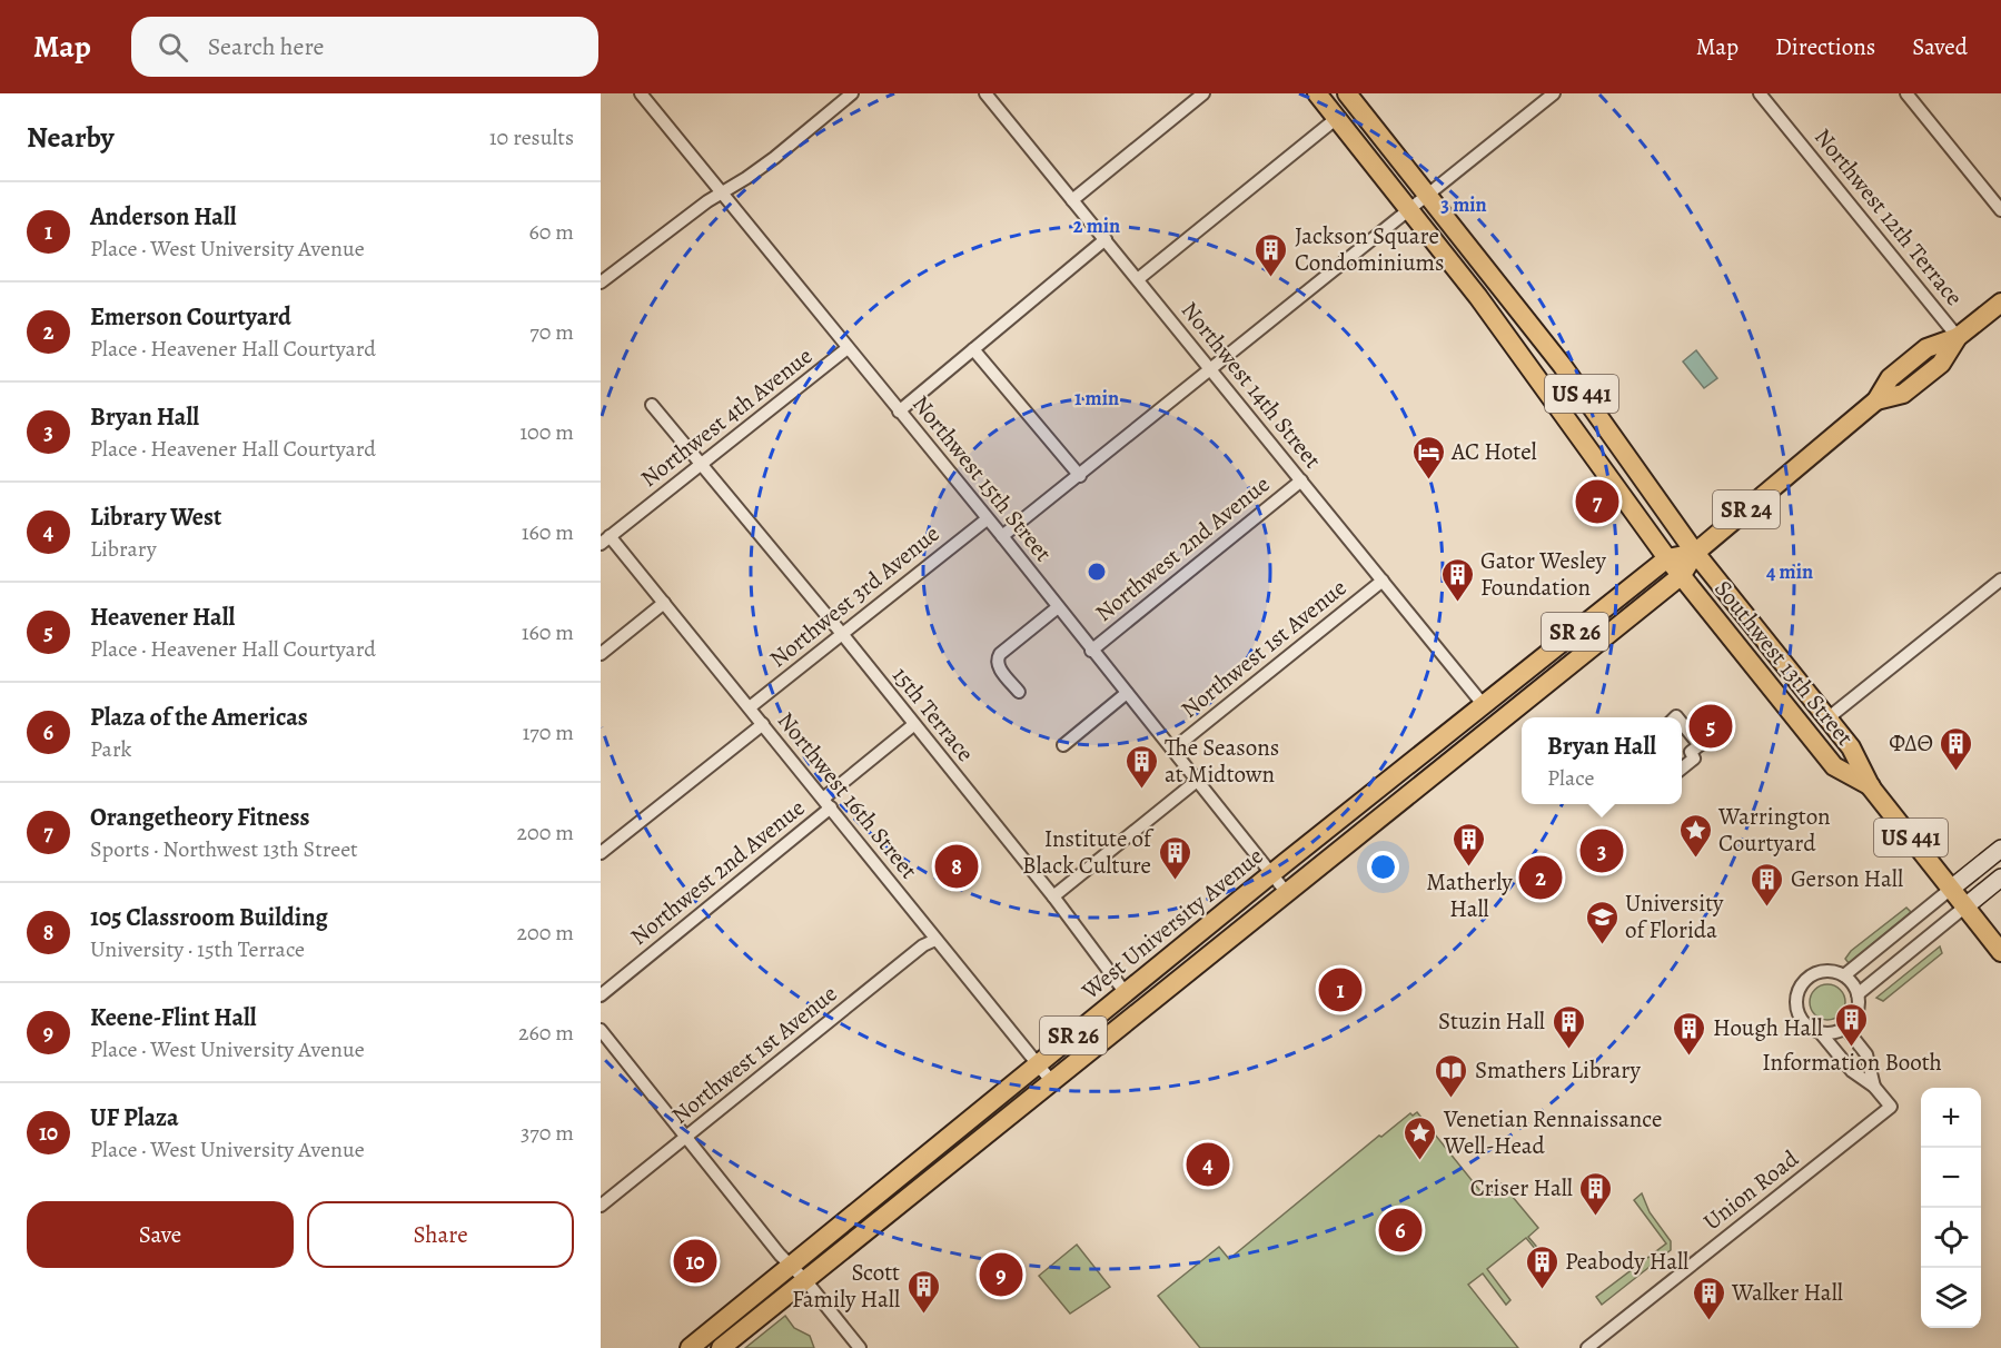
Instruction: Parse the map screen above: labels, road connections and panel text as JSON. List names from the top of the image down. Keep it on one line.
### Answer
{"streets":{"main road":["US 441","SR 24","SR 26","Southwest 13th Street","West University Avenue"],"street":["Northwest 12th Terrace","Northwest 14th Street","Northwest 4th Avenue","Northwest 15th Street","Northwest 2nd Avenue","Northwest 3rd Avenue","Northwest 1st Avenue","15th Terrace","Northwest 16th Street","Union Road"]},"crossings":[["Northwest 12th Terrace","West University Avenue"],["Northwest 14th Street","Northwest 2nd Avenue"],["Northwest 14th Street","Northwest 1st Avenue"],["Northwest 14th Street","West University Avenue"],["US 441","Southwest 13th Street"],["US 441","West University Avenue"],["Northwest 4th Avenue","Northwest 15th Street"],["Northwest 4th Avenue","15th Terrace"],["Northwest 4th Avenue","Northwest 16th Street"],["Northwest 15th Street","Northwest 2nd Avenue"],["Northwest 15th Street","Northwest 3rd Avenue"],["Northwest 15th Street","Northwest 1st Avenue"],["Northwest 15th Street","West University Avenue"],["Northwest 2nd Avenue","15th Terrace"],["Northwest 2nd Avenue","Northwest 16th Street"],["Northwest 3rd Avenue","15th Terrace"],["Northwest 3rd Avenue","Northwest 16th Street"],["Northwest 1st Avenue","Northwest 16th Street"],["Southwest 13th Street","West University Avenue"],["15th Terrace","West University Avenue"],["Northwest 16th Street","West University Avenue"]],"places":{"building":["Jackson Square Condominiums","Gator Wesley Foundation","ΦΔΘ","The Seasons at Midtown","Matherly Hall","Institute of Black Culture","Gerson Hall","Information Booth","Stuzin Hall","Hough Hall","Criser Hall","Peabody Hall","Scott Family Hall","Walker Hall"],"hotel":["AC Hotel"],"place":["Warrington Courtyard","Venetian Rennaissance Well-Head"],"school or university":["University of Florida"],"library":["Smathers Library"]},"page":{"header":"Map","search":"Search here","nav":["Map","Directions","Saved"],"heading":["Nearby","10 results"],"list":[{"mark":"1","name":"Anderson Hall","note":"Place · West University Avenue","value":"60 m"},{"mark":"2","name":"Emerson Courtyard","note":"Place · Heavener Hall Courtyard","value":"70 m"},{"mark":"3","name":"Bryan Hall","note":"Place · Heavener Hall Courtyard","value":"100 m"},{"mark":"4","name":"Library West","note":"Library","value":"160 m"},{"mark":"5","name":"Heavener Hall","note":"Place · Heavener Hall Courtyard","value":"160 m"},{"mark":"6","name":"Plaza of the Americas","note":"Park","value":"170 m"},{"mark":"7","name":"Orangetheory Fitness","note":"Sports · Northwest 13th Street","value":"200 m"},{"mark":"8","name":"105 Classroom Building","note":"University · 15th Terrace","value":"200 m"},{"mark":"9","name":"Keene-Flint Hall","note":"Place · West University Avenue","value":"260 m"},{"mark":"10","name":"UF Plaza","note":"Place · West University Avenue","value":"370 m"}],"pins":["7","5","3","8","2","1","4","6","10","9"],"popup":["Bryan Hall","Place"],"map_buttons":["+","−"],"buttons":["Save","Share"]},"rings":["3 min","2 min","1 min","4 min"]}
